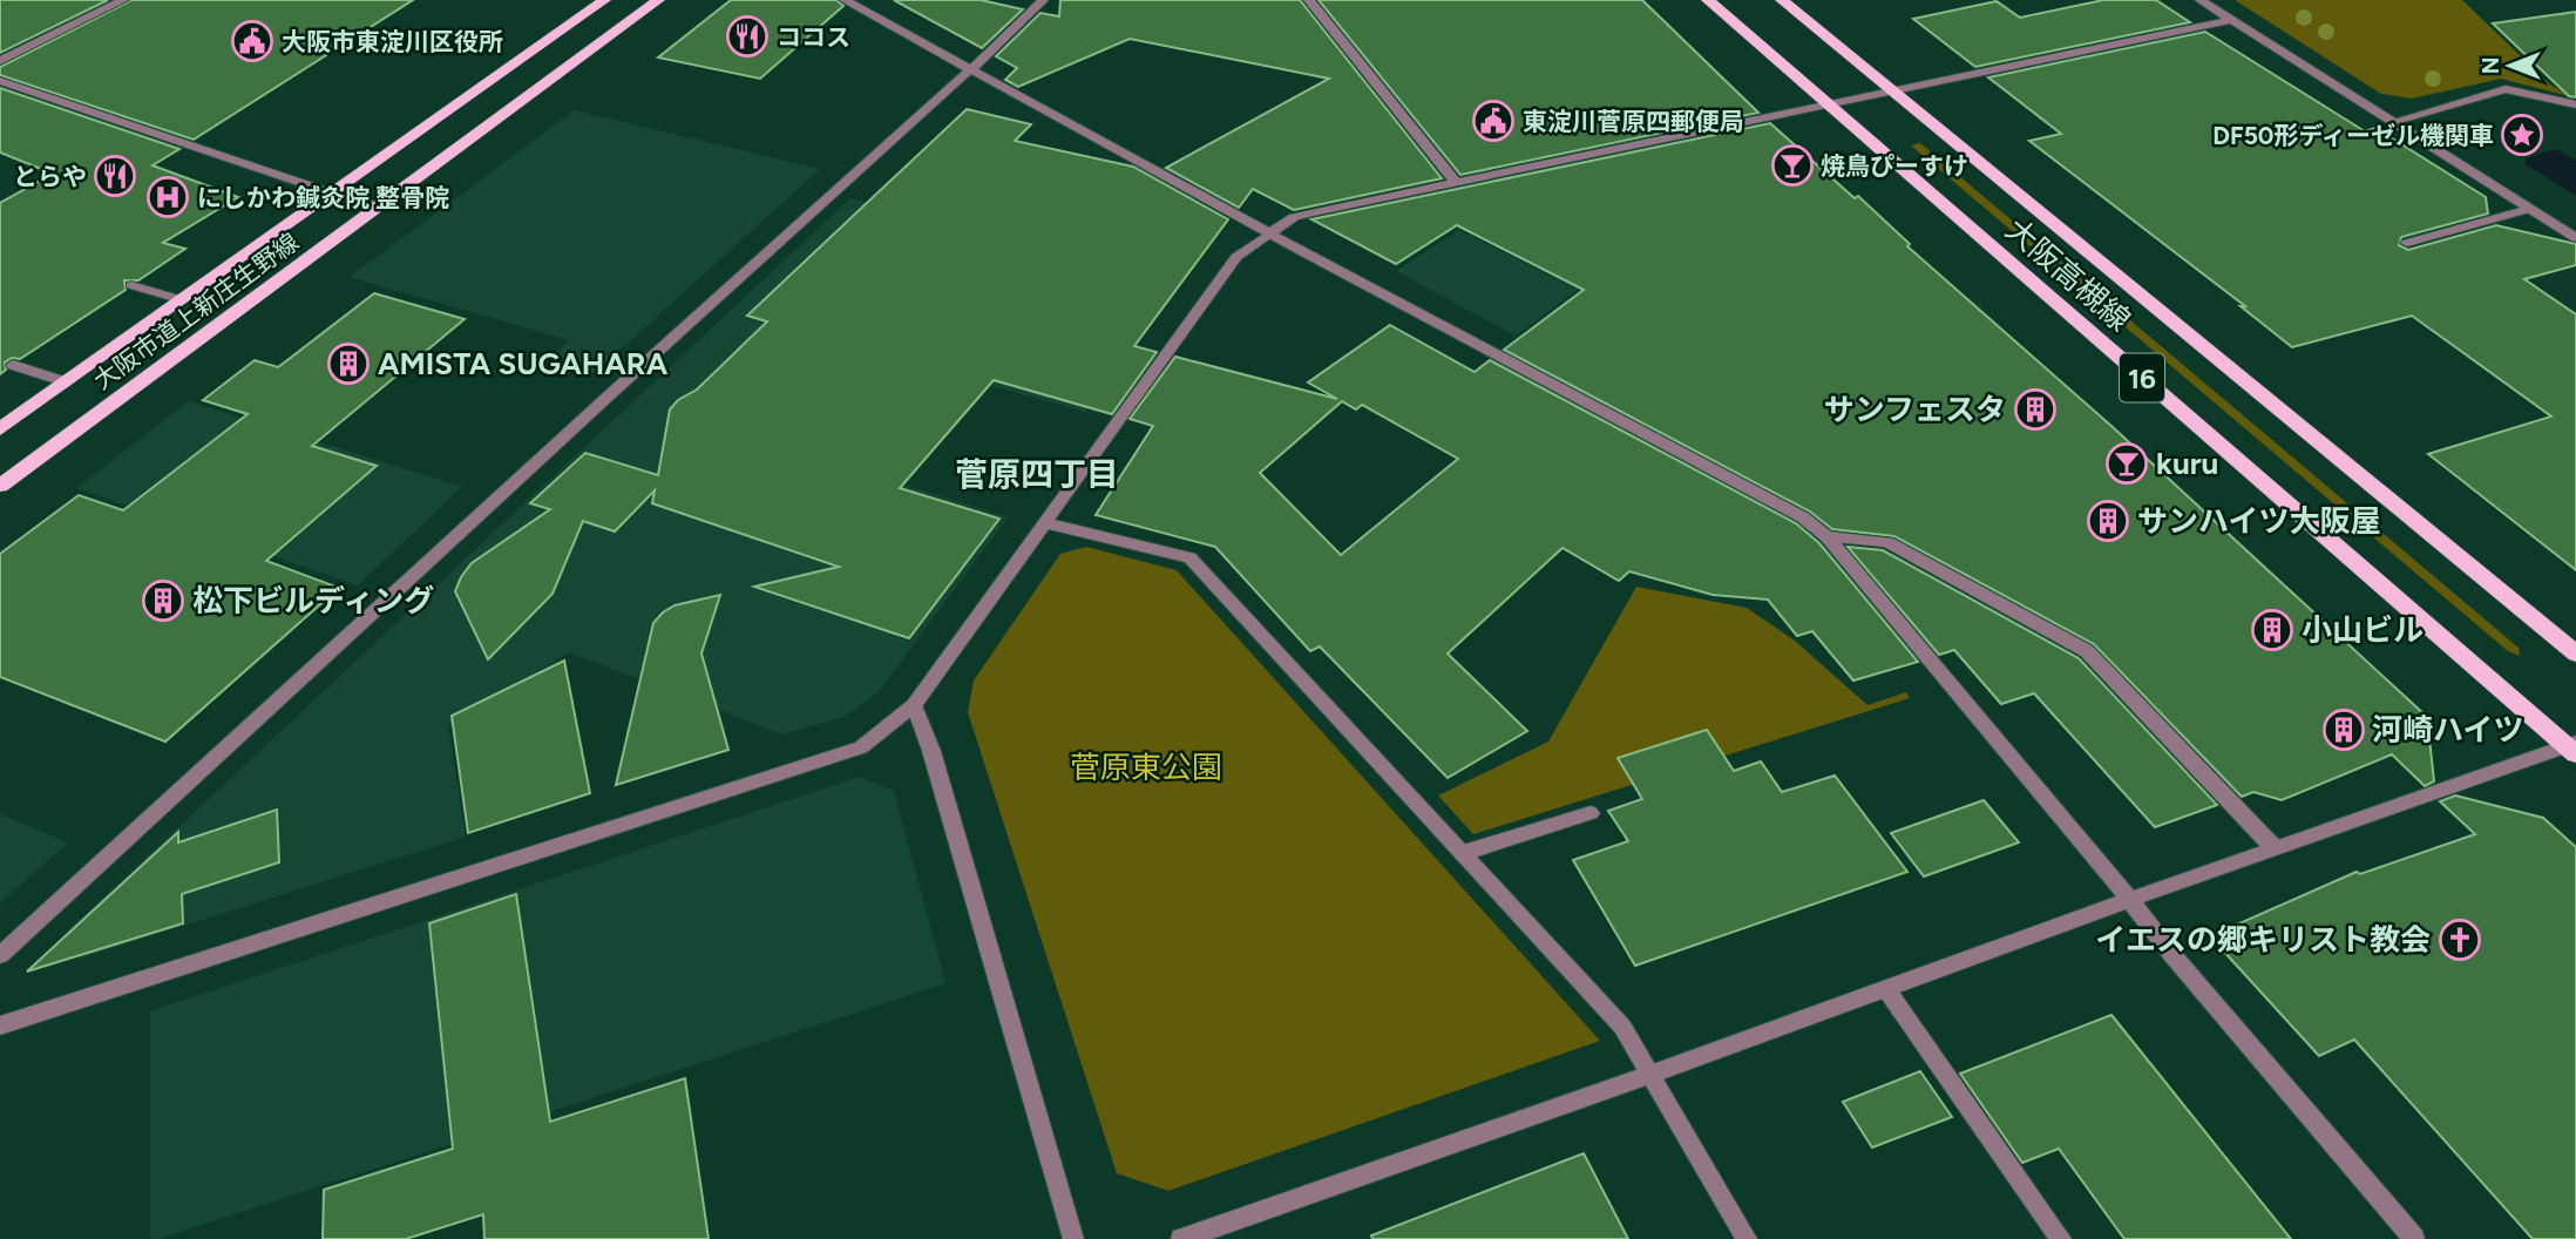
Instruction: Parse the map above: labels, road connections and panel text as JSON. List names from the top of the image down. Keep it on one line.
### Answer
{"streets":{"main road":["大阪高槻線","大阪市道上新庄生野線","16"]},"districts":["菅原四丁目"],"parks":["菅原東公園"],"places":{"restaurant":["ココス","とらや"],"public building":["大阪市東淀川区役所","東淀川菅原四郵便局"],"place":["DF50形ディーゼル機関車"],"bar":["焼鳥ぴーすけ","kuru"],"hospital":["にしかわ鍼灸院 整骨院"],"building":["AMISTA SUGAHARA","サンフェスタ","サンハイツ大阪屋","松下ビルディング","小山ビル","河崎ハイツ"],"church":["イエスの郷キリスト教会"]},"north":"left"}
